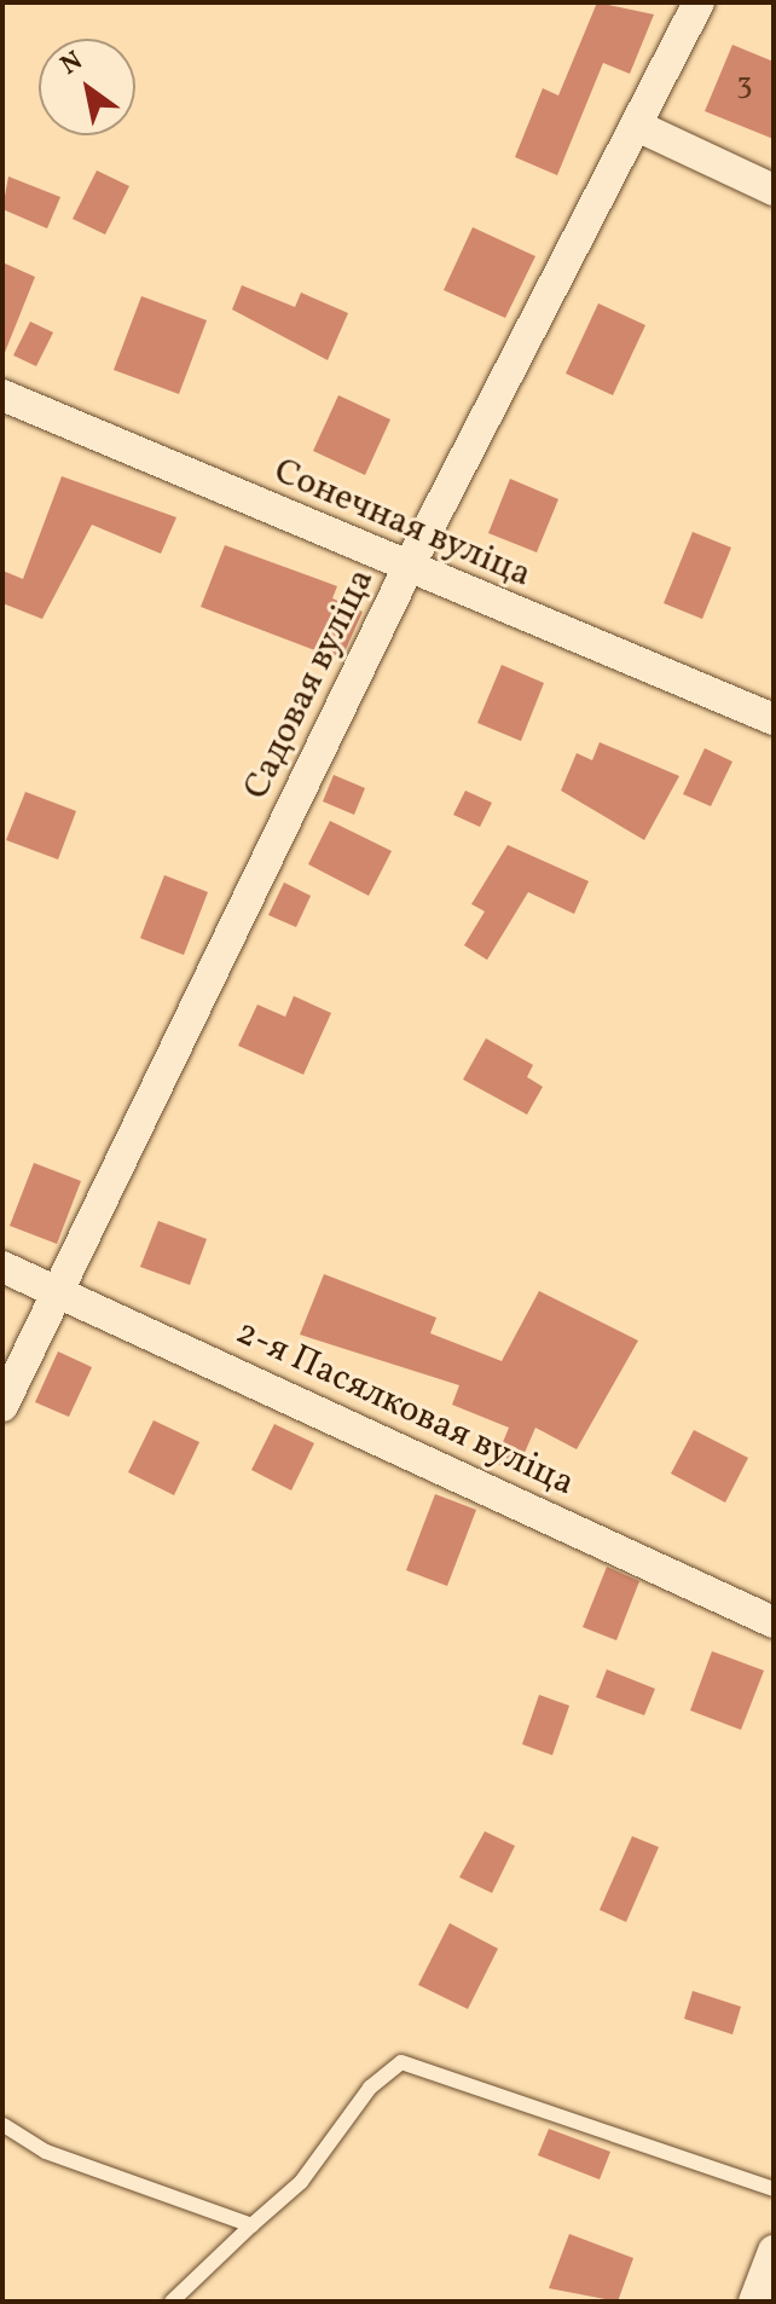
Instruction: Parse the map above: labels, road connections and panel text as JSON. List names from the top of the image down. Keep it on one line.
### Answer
{"streets":{"street":["Сонечная вуліца","Садовая вуліца","2-я Пасялковая вуліца"]},"crossings":[["Сонечная вуліца","Садовая вуліца"],["Садовая вуліца","2-я Пасялковая вуліца"]],"house_numbers":["3"],"north":"top left"}
